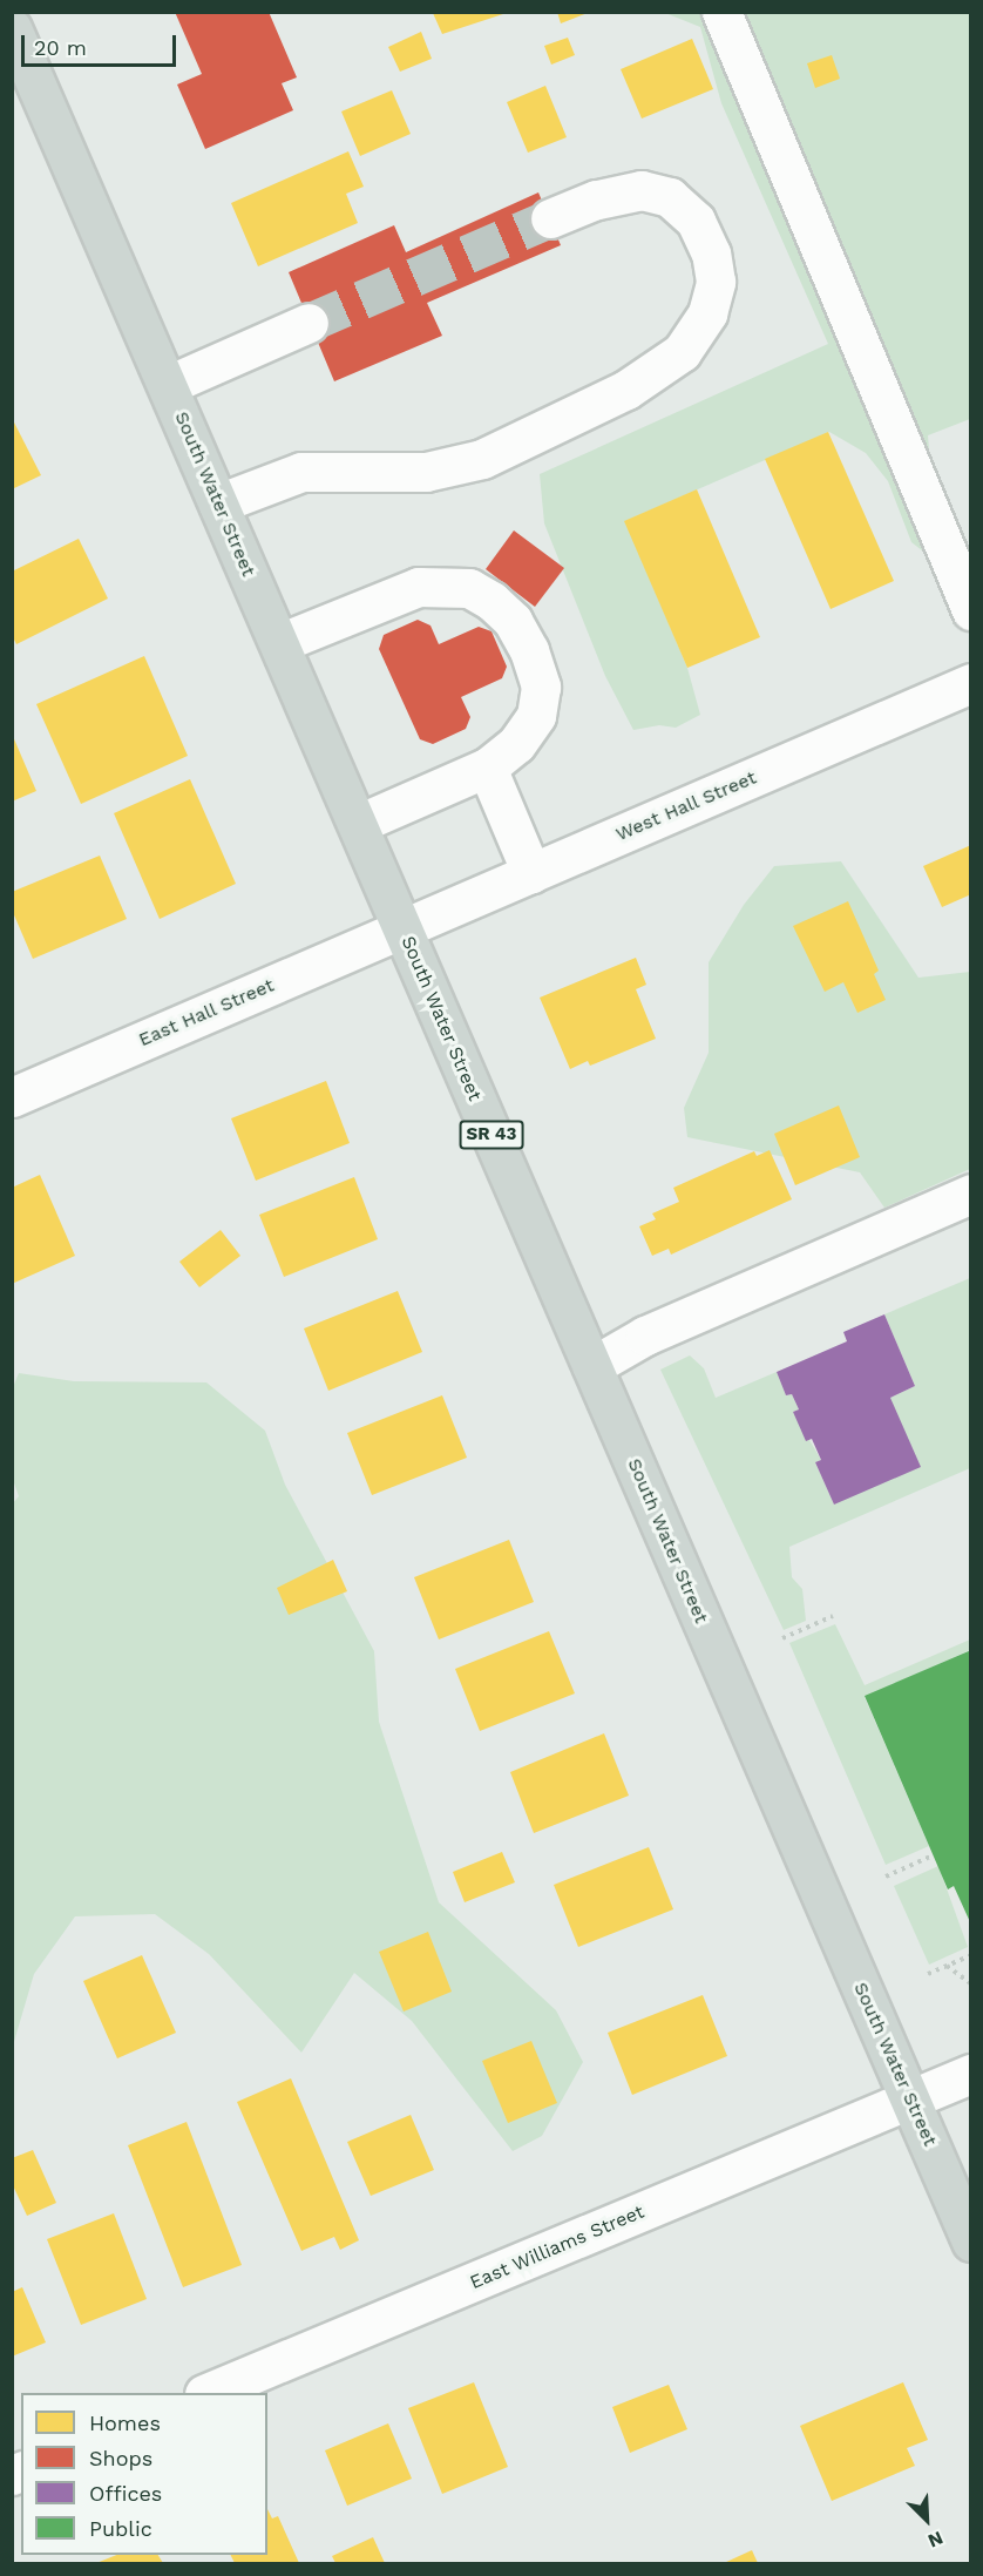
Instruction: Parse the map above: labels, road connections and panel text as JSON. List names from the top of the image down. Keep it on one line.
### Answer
{"streets":{"main road":["South Water Street","SR 43"],"street":["West Hall Street","East Hall Street","East Williams Street"]},"crossings":[["South Water Street","West Hall Street"],["South Water Street","East Hall Street"],["South Water Street","East Williams Street"],["West Hall Street","East Hall Street"]],"legend":["Homes","Shops","Offices","Public"],"scale_bar":"20 m","north":"bottom right"}
